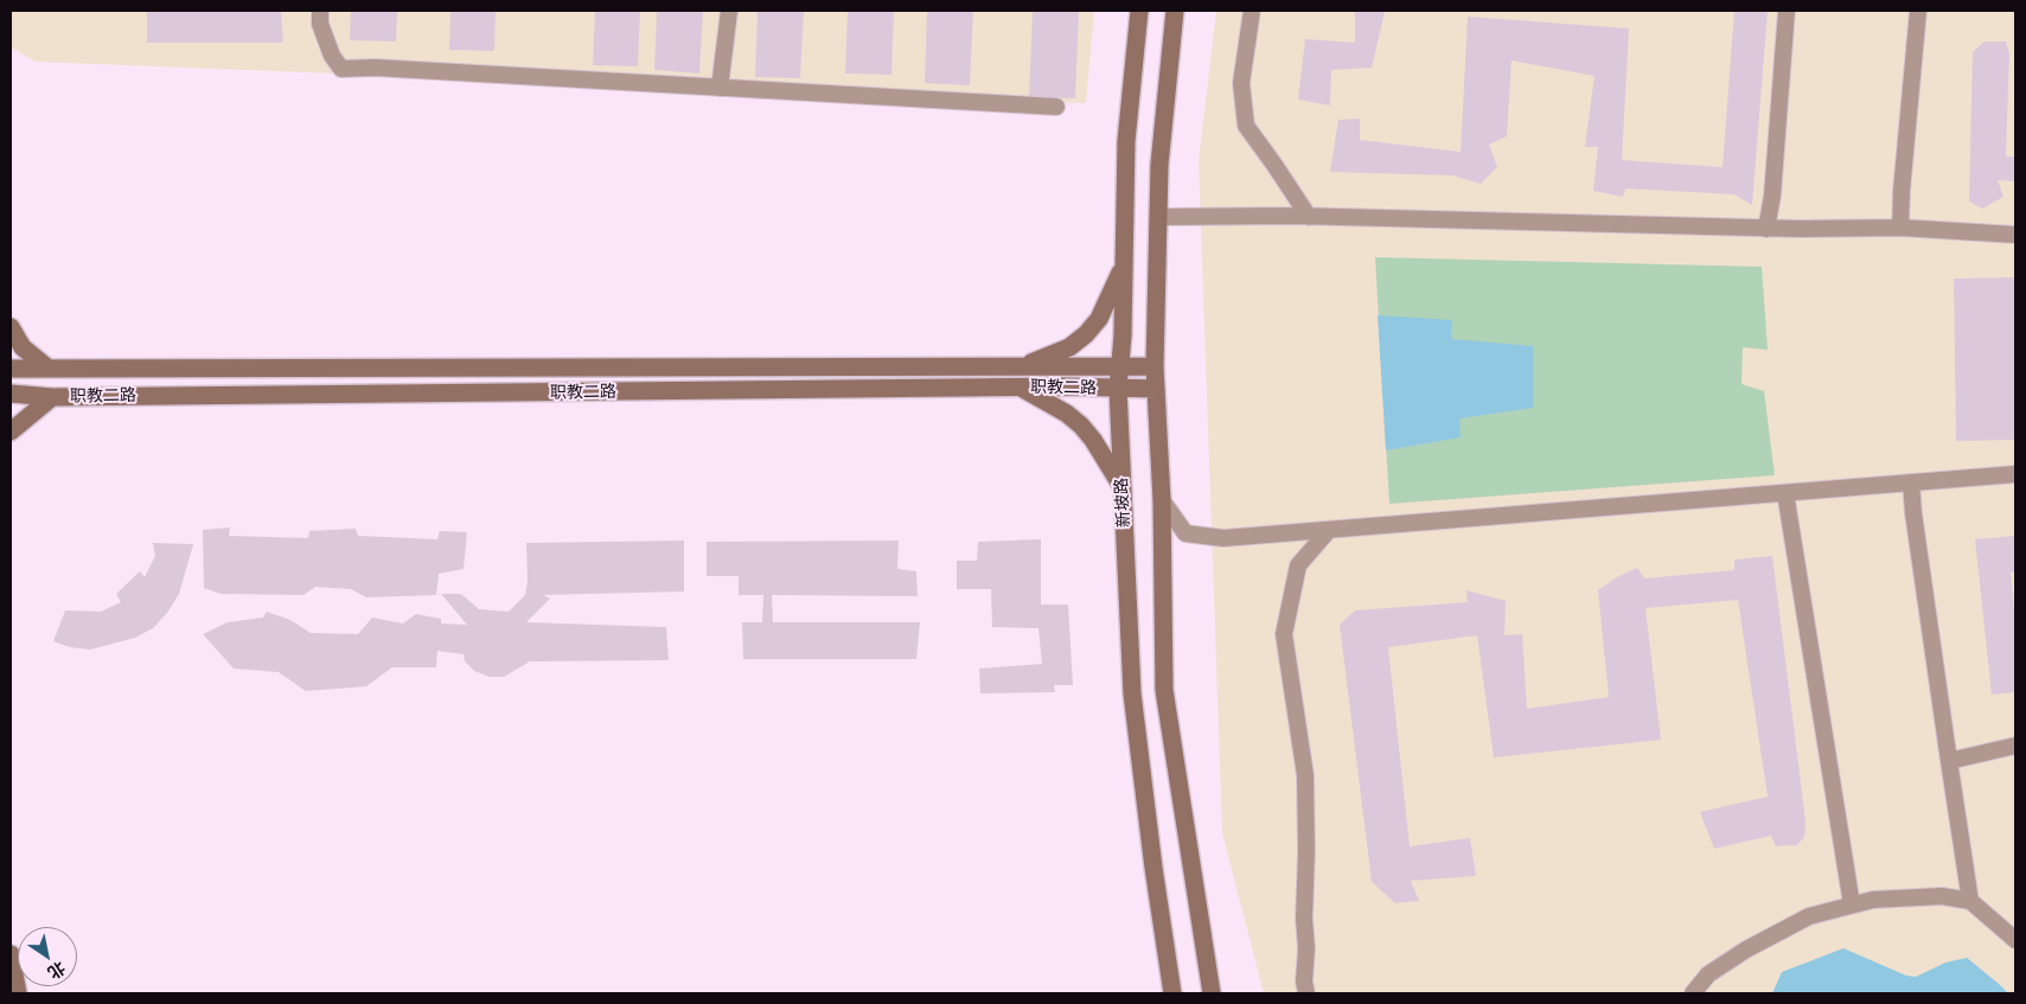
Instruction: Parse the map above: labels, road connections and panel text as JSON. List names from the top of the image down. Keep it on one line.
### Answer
{"streets":{"street":["职教二路","新坡路"]},"crossings":[["职教二路","新坡路"]],"north":"bottom right"}
